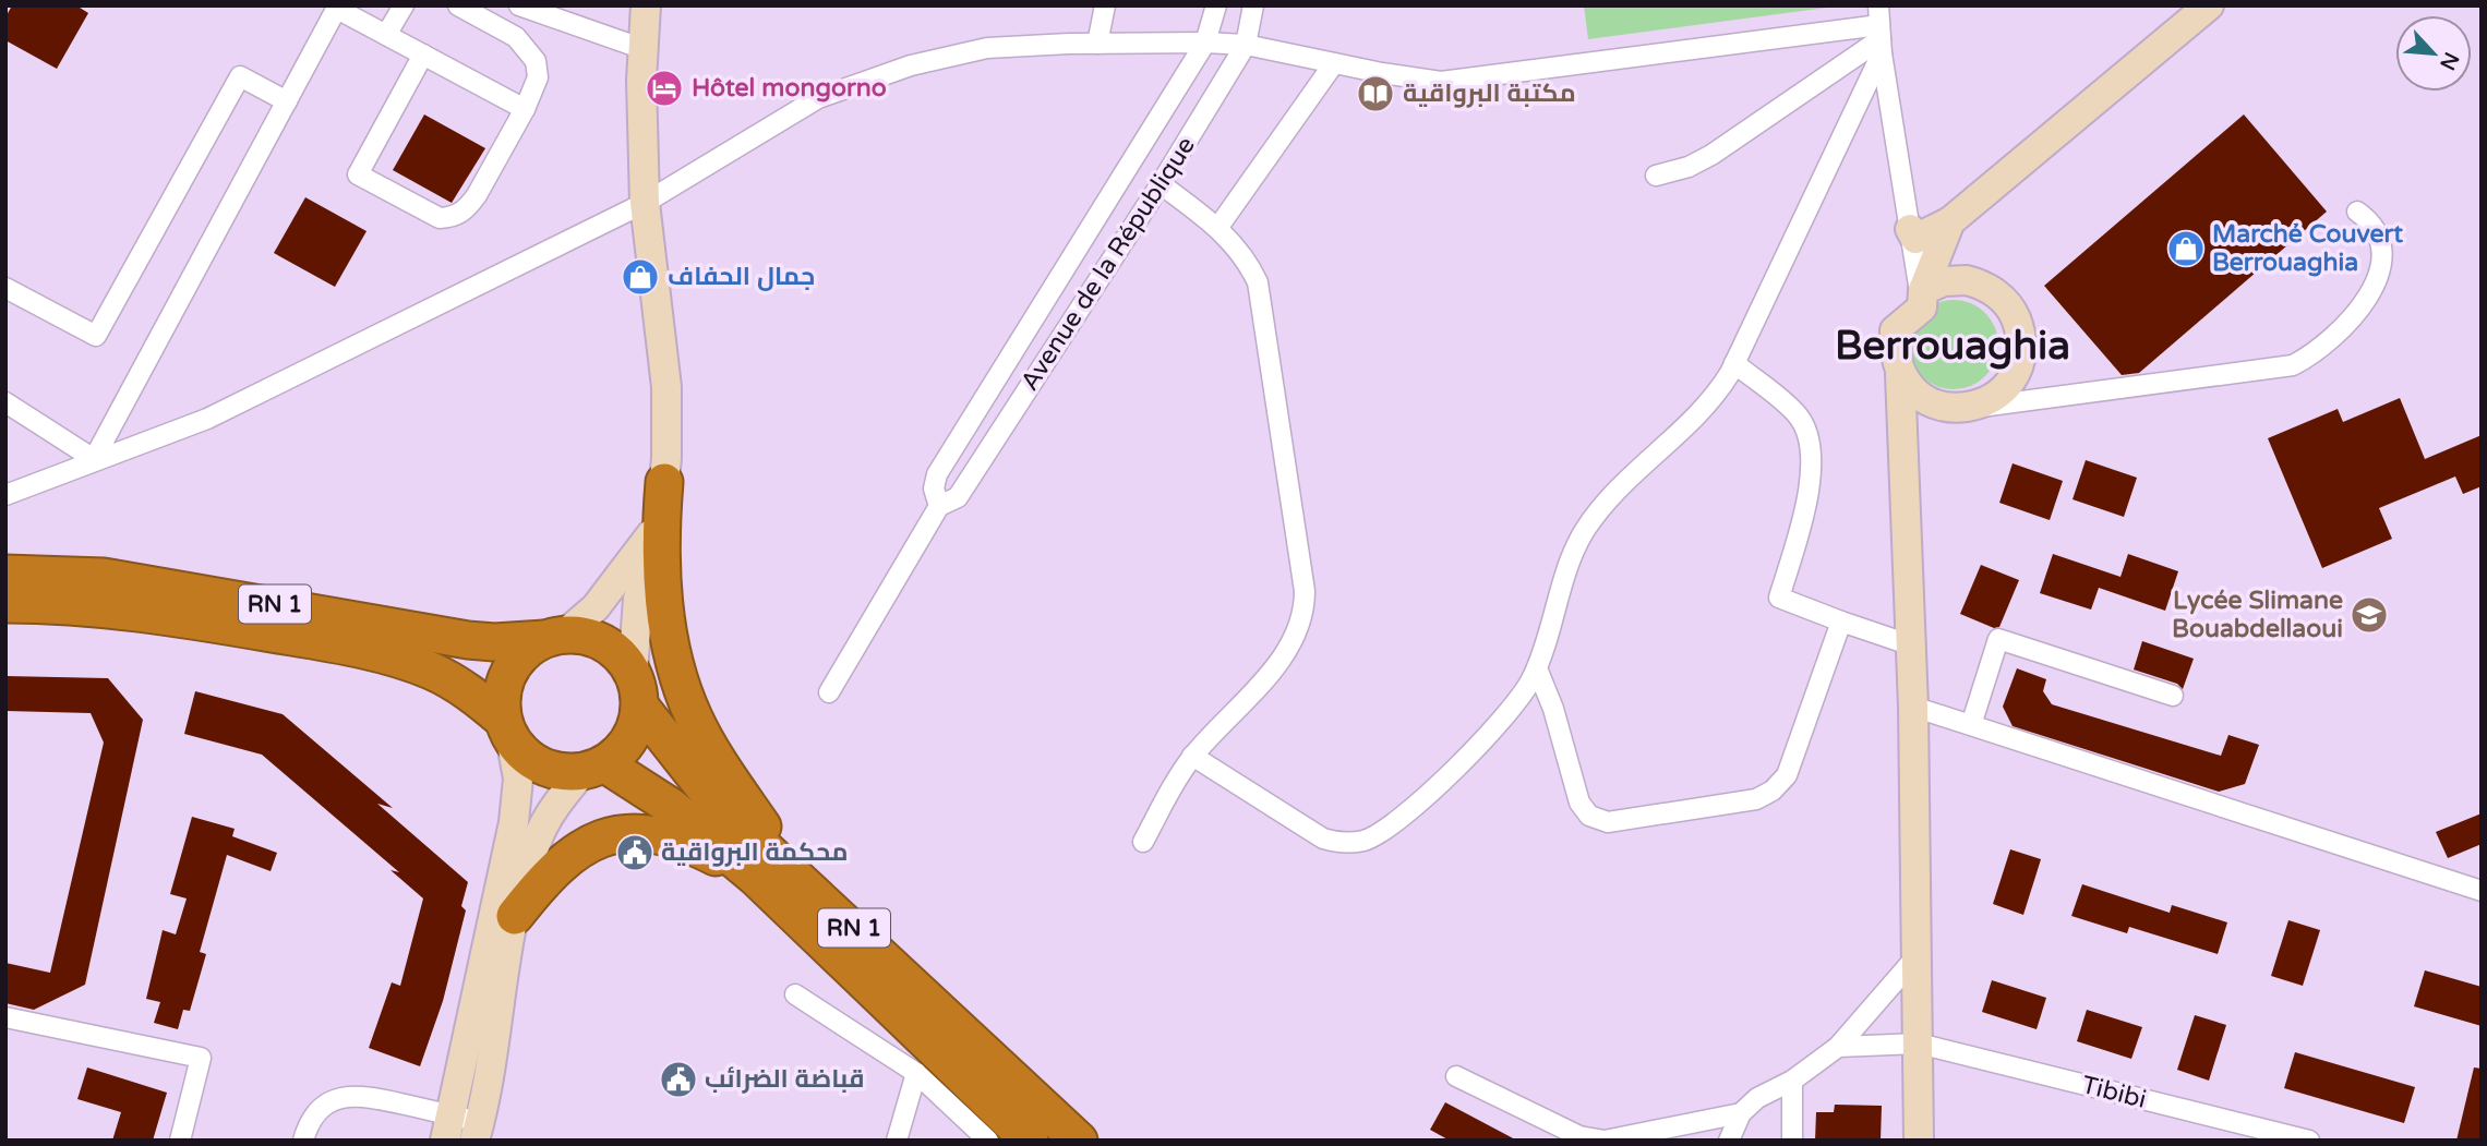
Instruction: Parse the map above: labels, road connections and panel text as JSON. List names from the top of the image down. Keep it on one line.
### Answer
{"streets":{"highway":["RN 1"],"street":["Avenue de la République","Tibibi"]},"districts":["Berrouaghia"],"places":{"hotel":["Hôtel mongorno"],"library":["مكتبة البرواقية"],"shop":["Marché Couvert Berrouaghia","جمال الحفاف"],"school or university":["Lycée Slimane Bouabdellaoui"],"public building":["محكمة البرواقية","قباضة الضرائب"]},"north":"bottom right"}
